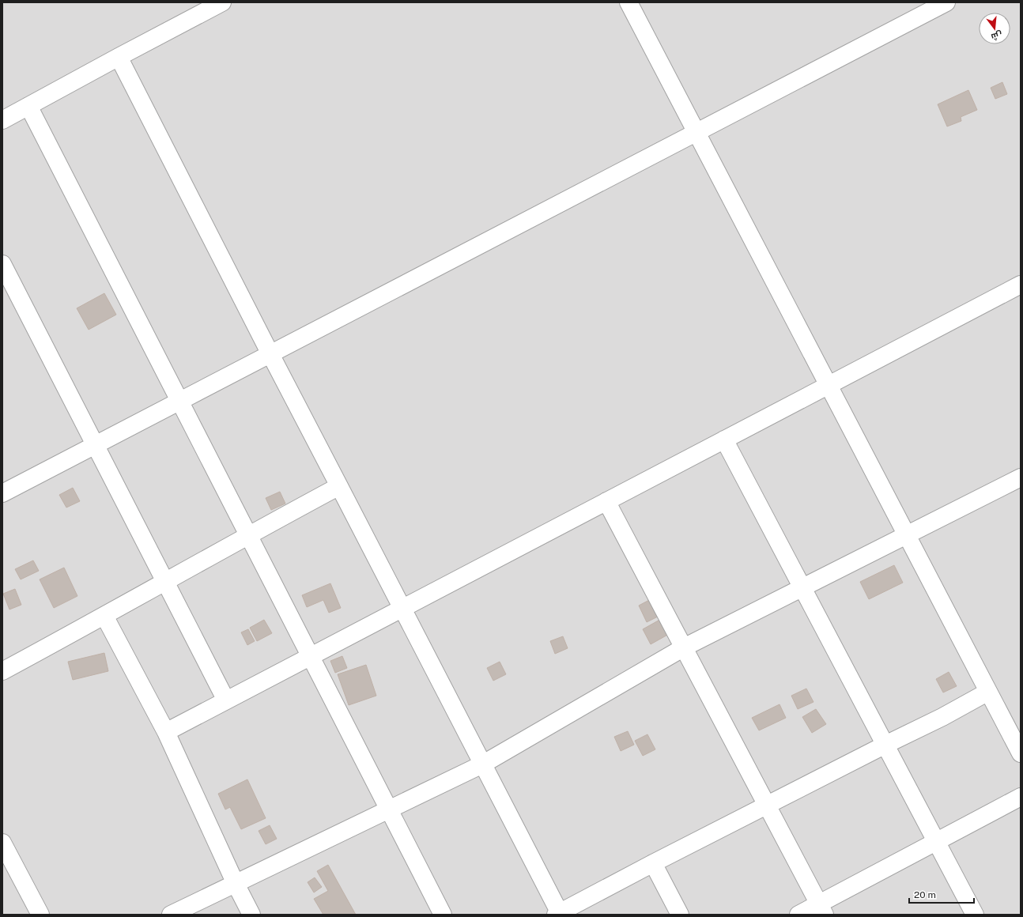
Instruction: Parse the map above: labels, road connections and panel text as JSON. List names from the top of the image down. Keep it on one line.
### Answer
{"scale_bar":"20 m","north":"bottom"}
